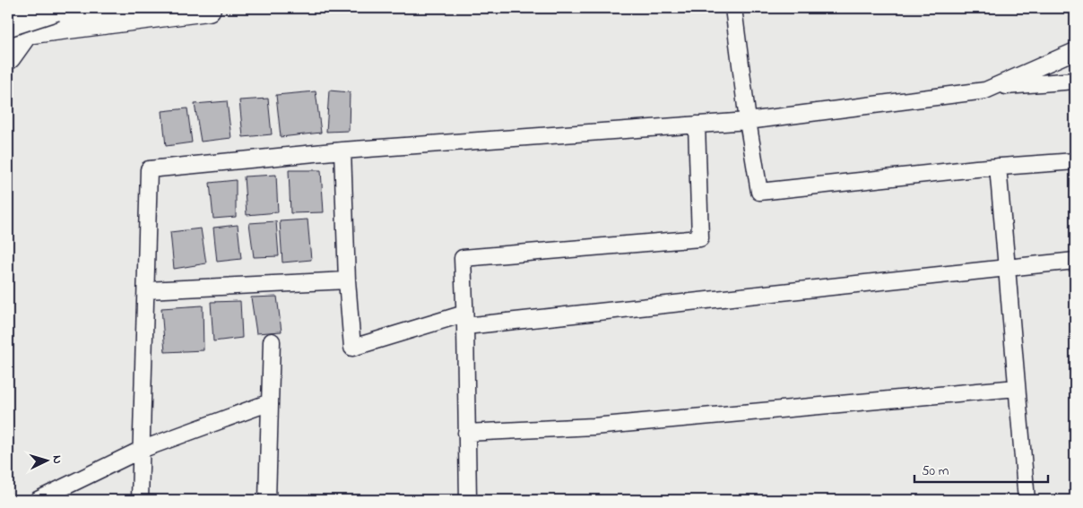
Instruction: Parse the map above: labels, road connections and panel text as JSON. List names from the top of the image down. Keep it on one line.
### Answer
{"scale_bar":"50 m","north":"right"}
